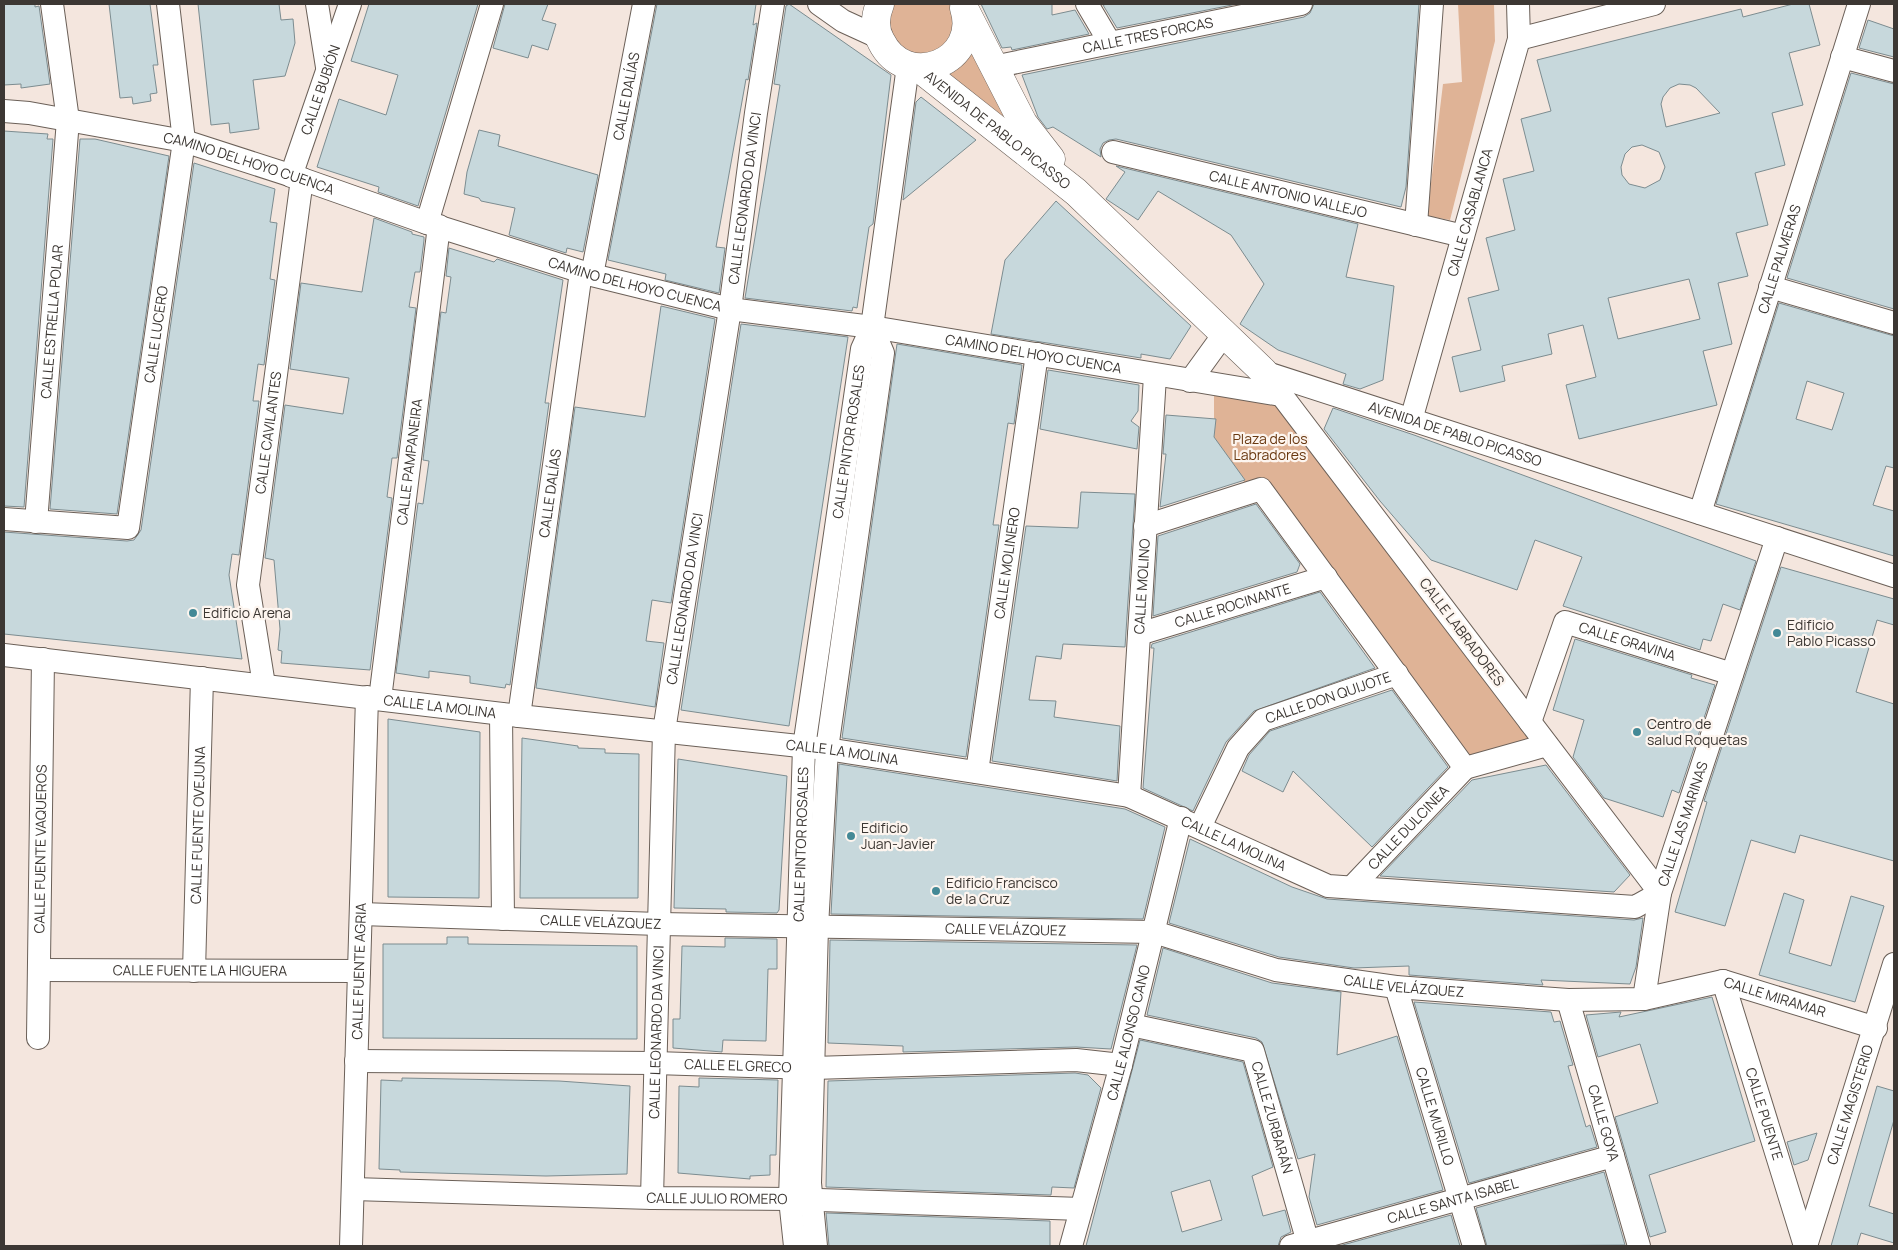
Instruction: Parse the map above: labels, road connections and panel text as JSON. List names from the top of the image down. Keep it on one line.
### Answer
{"streets":{"street":["CALLE TRES FORCAS","CALLE BUBIÓN","CALLE DALÍAS","AVENIDA DE PABLO PICASSO","CAMINO DEL HOYO CUENCA","CALLE ANTONIO VALLEJO","CALLE LEONARDO DA VINCI","CALLE CASABLANCA","CALLE PALMERAS","CALLE ESTRELLA POLAR","CALLE LUCERO","CALLE CAVILANTES","CALLE PINTOR ROSALES","CALLE PAMPANEIRA","CALLE MOLINERO","CALLE MOLINO","CALLE ROCINANTE","CALLE LABRADORES","CALLE GRAVINA","CALLE DON QUIJOTE","CALLE LA MOLINA","CALLE LAS MARINAS","CALLE FUENTE OVEJUNA","CALLE DULCINEA","CALLE FUENTE VAQUEROS","CALLE VELÁZQUEZ","CALLE FUENTE LA HIGUERA","CALLE FUENTE AGRIA","CALLE MIRAMAR","CALLE ALONSO CANO","CALLE EL GRECO","CALLE MAGISTERIO","CALLE PUENTE","CALLE ZURBARÁN","CALLE MURILLO","CALLE GOYA","CALLE JULIO ROMERO","CALLE SANTA ISABEL"]},"crossings":[["CALLE TRES FORCAS","AVENIDA DE PABLO PICASSO"],["CALLE BUBIÓN","CAMINO DEL HOYO CUENCA"],["CALLE BUBIÓN","CALLE CAVILANTES"],["CALLE DALÍAS","CAMINO DEL HOYO CUENCA"],["CALLE DALÍAS","CALLE LA MOLINA"],["CALLE DALÍAS","CALLE VELÁZQUEZ"],["AVENIDA DE PABLO PICASSO","CALLE CASABLANCA"],["AVENIDA DE PABLO PICASSO","CALLE PALMERAS"],["AVENIDA DE PABLO PICASSO","CALLE PINTOR ROSALES"],["AVENIDA DE PABLO PICASSO","CALLE LABRADORES"],["AVENIDA DE PABLO PICASSO","CALLE LAS MARINAS"],["CAMINO DEL HOYO CUENCA","CALLE LEONARDO DA VINCI"],["CAMINO DEL HOYO CUENCA","CALLE ESTRELLA POLAR"],["CAMINO DEL HOYO CUENCA","CALLE LUCERO"],["CAMINO DEL HOYO CUENCA","CALLE CAVILANTES"],["CAMINO DEL HOYO CUENCA","CALLE PINTOR ROSALES"],["CAMINO DEL HOYO CUENCA","CALLE PAMPANEIRA"],["CAMINO DEL HOYO CUENCA","CALLE MOLINERO"],["CAMINO DEL HOYO CUENCA","CALLE MOLINO"],["CAMINO DEL HOYO CUENCA","CALLE LABRADORES"],["CALLE ANTONIO VALLEJO","CALLE CASABLANCA"],["CALLE LEONARDO DA VINCI","CALLE LA MOLINA"],["CALLE LEONARDO DA VINCI","CALLE VELÁZQUEZ"],["CALLE LEONARDO DA VINCI","CALLE EL GRECO"],["CALLE LEONARDO DA VINCI","CALLE JULIO ROMERO"],["CALLE ESTRELLA POLAR","CALLE LUCERO"],["CALLE CAVILANTES","CALLE LA MOLINA"],["CALLE PINTOR ROSALES","CALLE LA MOLINA"],["CALLE PINTOR ROSALES","CALLE VELÁZQUEZ"],["CALLE PINTOR ROSALES","CALLE EL GRECO"],["CALLE PINTOR ROSALES","CALLE JULIO ROMERO"],["CALLE PAMPANEIRA","CALLE LA MOLINA"],["CALLE PAMPANEIRA","CALLE FUENTE AGRIA"],["CALLE MOLINERO","CALLE LA MOLINA"],["CALLE MOLINO","CALLE ROCINANTE"],["CALLE MOLINO","CALLE LA MOLINA"],["CALLE LABRADORES","CALLE GRAVINA"],["CALLE LABRADORES","CALLE LA MOLINA"],["CALLE LABRADORES","CALLE LAS MARINAS"],["CALLE GRAVINA","CALLE LAS MARINAS"],["CALLE DON QUIJOTE","CALLE LA MOLINA"],["CALLE DON QUIJOTE","CALLE ALONSO CANO"],["CALLE LA MOLINA","CALLE LAS MARINAS"],["CALLE LA MOLINA","CALLE FUENTE OVEJUNA"],["CALLE LA MOLINA","CALLE DULCINEA"],["CALLE LA MOLINA","CALLE FUENTE VAQUEROS"],["CALLE LA MOLINA","CALLE FUENTE AGRIA"],["CALLE LA MOLINA","CALLE ALONSO CANO"],["CALLE LAS MARINAS","CALLE VELÁZQUEZ"],["CALLE LAS MARINAS","CALLE MIRAMAR"],["CALLE FUENTE OVEJUNA","CALLE FUENTE LA HIGUERA"],["CALLE FUENTE VAQUEROS","CALLE FUENTE LA HIGUERA"],["CALLE VELÁZQUEZ","CALLE FUENTE AGRIA"],["CALLE VELÁZQUEZ","CALLE MIRAMAR"],["CALLE VELÁZQUEZ","CALLE ALONSO CANO"],["CALLE VELÁZQUEZ","CALLE MURILLO"],["CALLE VELÁZQUEZ","CALLE GOYA"],["CALLE FUENTE LA HIGUERA","CALLE FUENTE AGRIA"],["CALLE FUENTE AGRIA","CALLE EL GRECO"],["CALLE FUENTE AGRIA","CALLE JULIO ROMERO"],["CALLE MIRAMAR","CALLE MAGISTERIO"],["CALLE MIRAMAR","CALLE PUENTE"],["CALLE ALONSO CANO","CALLE EL GRECO"],["CALLE ALONSO CANO","CALLE ZURBARÁN"],["CALLE ALONSO CANO","CALLE JULIO ROMERO"],["CALLE MAGISTERIO","CALLE PUENTE"],["CALLE ZURBARÁN","CALLE SANTA ISABEL"],["CALLE MURILLO","CALLE SANTA ISABEL"],["CALLE GOYA","CALLE SANTA ISABEL"]],"parks":["Plaza de los Labradores"],"places":["Edificio Arena","Edificio Pablo Picasso","Centro de salud Roquetas","Edificio Juan-Javier","Edificio Francisco de la Cruz"]}
